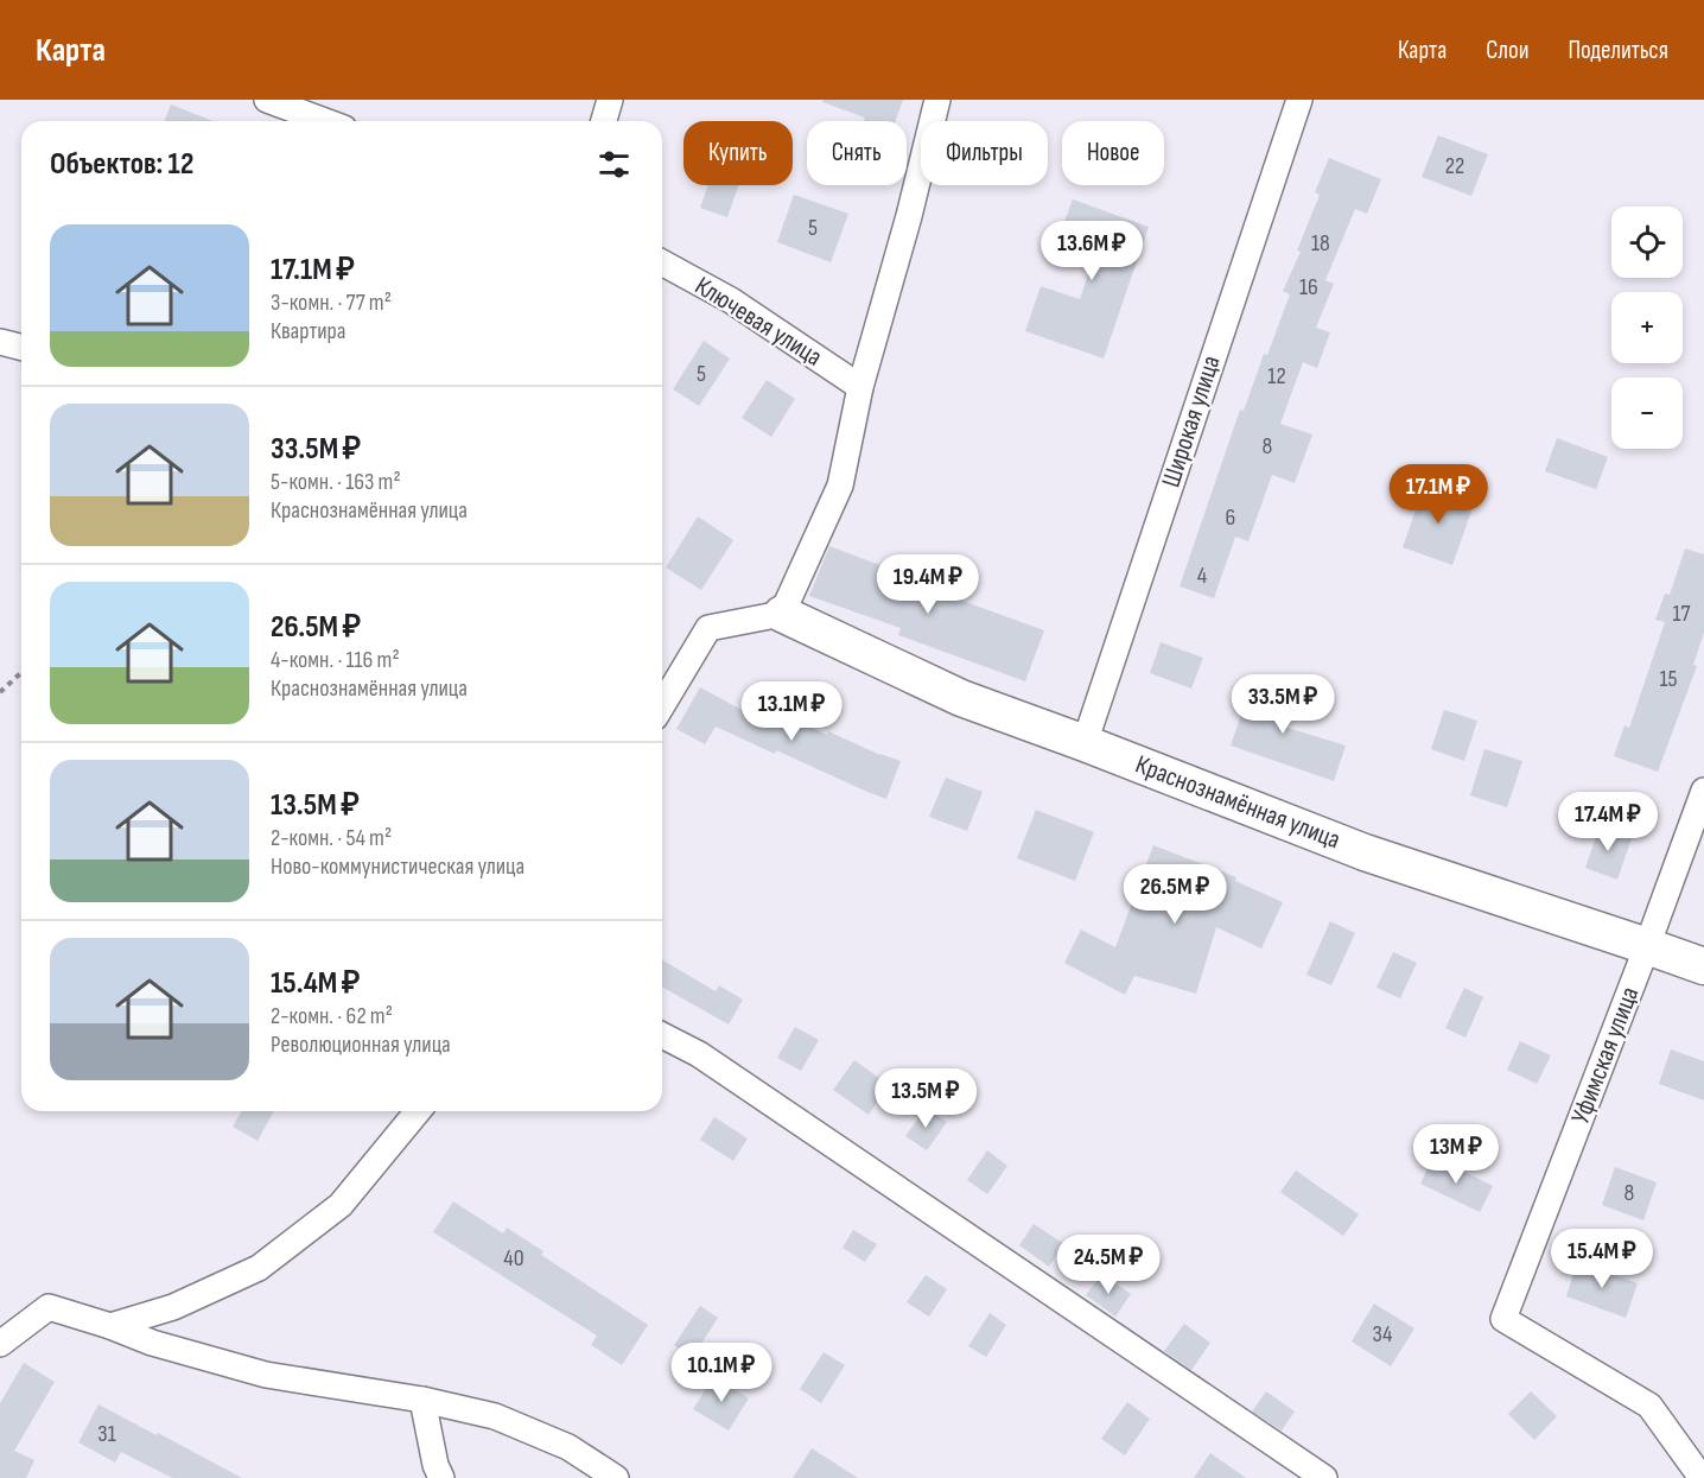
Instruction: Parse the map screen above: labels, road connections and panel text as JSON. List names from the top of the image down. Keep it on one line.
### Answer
{"streets":{"street":["Ключевая улица","Широкая улица","Краснознамённая улица","Уфимская улица"]},"crossings":[["Широкая улица","Краснознамённая улица"],["Краснознамённая улица","Уфимская улица"]],"house_numbers":["22","5","18","16","5","12","8","6","4","17","15","8","40","34","31"],"page":{"header":"Карта","nav":["Карта","Слои","Поделиться"],"chip":["Купить","Снять","Фильтры","Новое"],"heading":"Объектов: 12","map_buttons":["+","−"],"list":[{"name":"17.1M ₽","note":"3-комн. · 77 m² · Квартира"},{"name":"33.5M ₽","note":"5-комн. · 163 m² · Краснознамённая улица"},{"name":"26.5M ₽","note":"4-комн. · 116 m² · Краснознамённая улица"},{"name":"13.5M ₽","note":"2-комн. · 54 m² · Ново-коммунистическая улица"},{"name":"15.4M ₽","note":"2-комн. · 62 m² · Революционная улица"}],"price":["13.6M ₽","17.1M ₽","19.4M ₽","33.5M ₽","13.1M ₽","17.4M ₽","26.5M ₽","13.5M ₽","13M ₽","15.4M ₽","24.5M ₽","10.1M ₽"]}}
